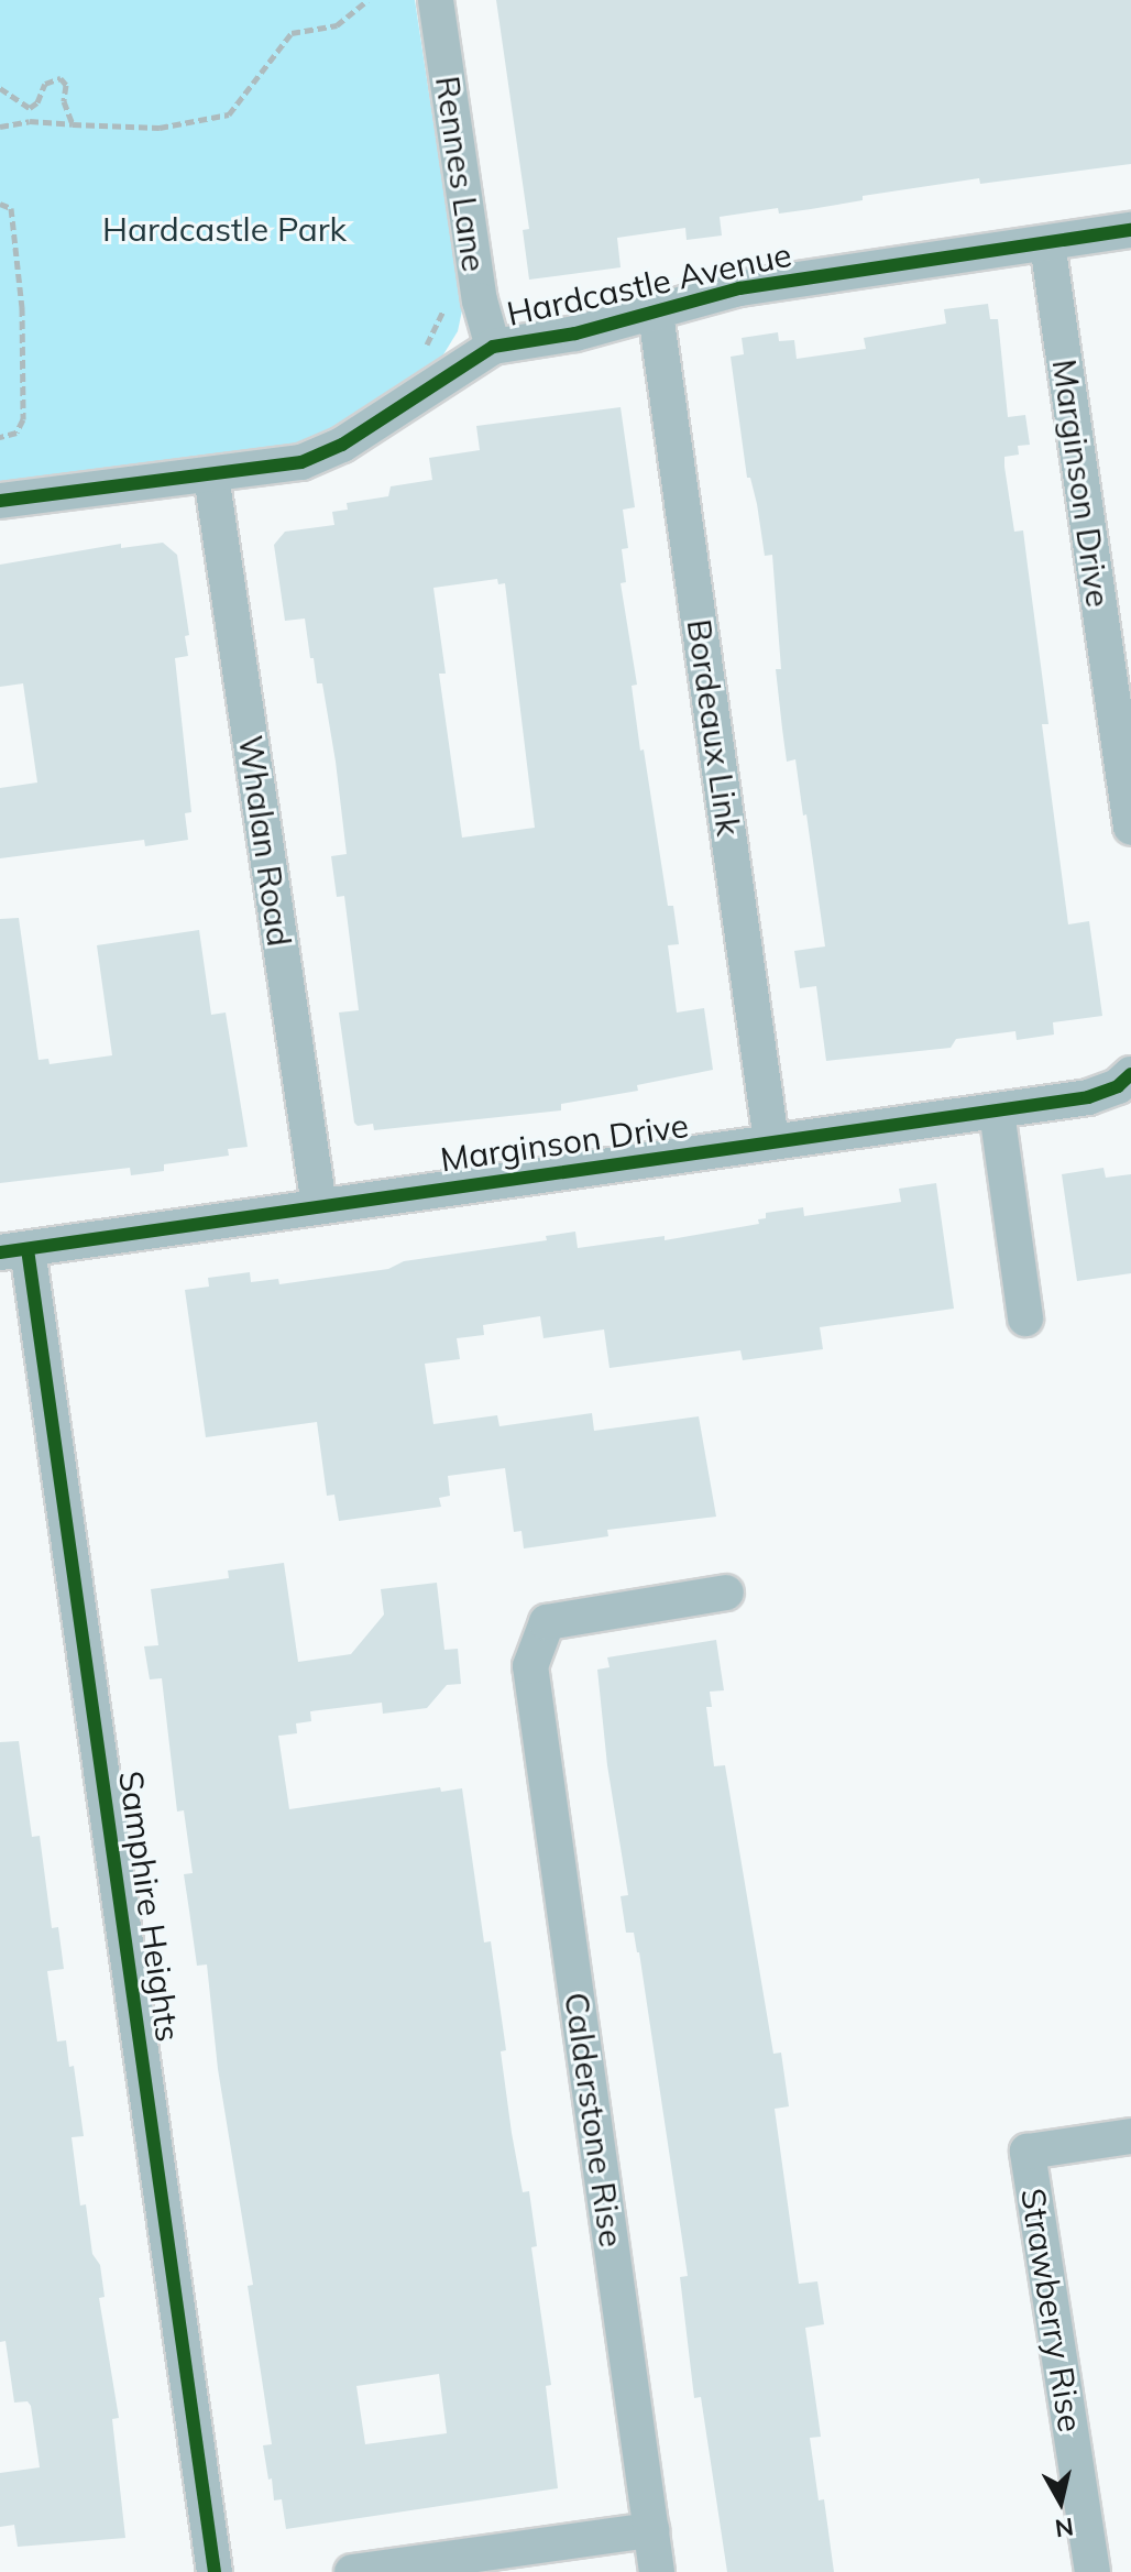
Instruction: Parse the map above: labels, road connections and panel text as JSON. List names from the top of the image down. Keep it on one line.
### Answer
{"streets":{"street":["Rennes Lane","Hardcastle Avenue","Marginson Drive","Bordeaux Link","Whalan Road","Samphire Heights","Calderstone Rise","Strawberry Rise"]},"crossings":[["Rennes Lane","Hardcastle Avenue"],["Hardcastle Avenue","Marginson Drive"],["Hardcastle Avenue","Bordeaux Link"],["Hardcastle Avenue","Whalan Road"],["Marginson Drive","Bordeaux Link"],["Marginson Drive","Whalan Road"],["Marginson Drive","Samphire Heights"]],"parks":["Hardcastle Park"],"north":"bottom"}
